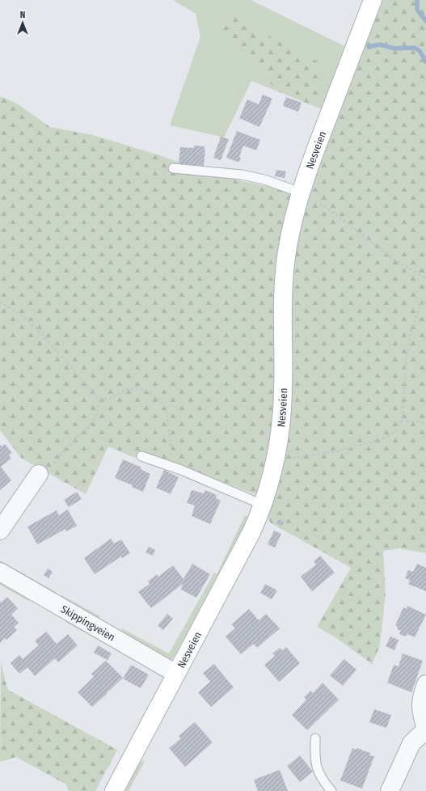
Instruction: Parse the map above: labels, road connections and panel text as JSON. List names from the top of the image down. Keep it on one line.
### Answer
{"streets":{"main road":["Nesveien"],"street":["Skippingveien"]},"crossings":[["Nesveien","Skippingveien"]],"north":"top"}
